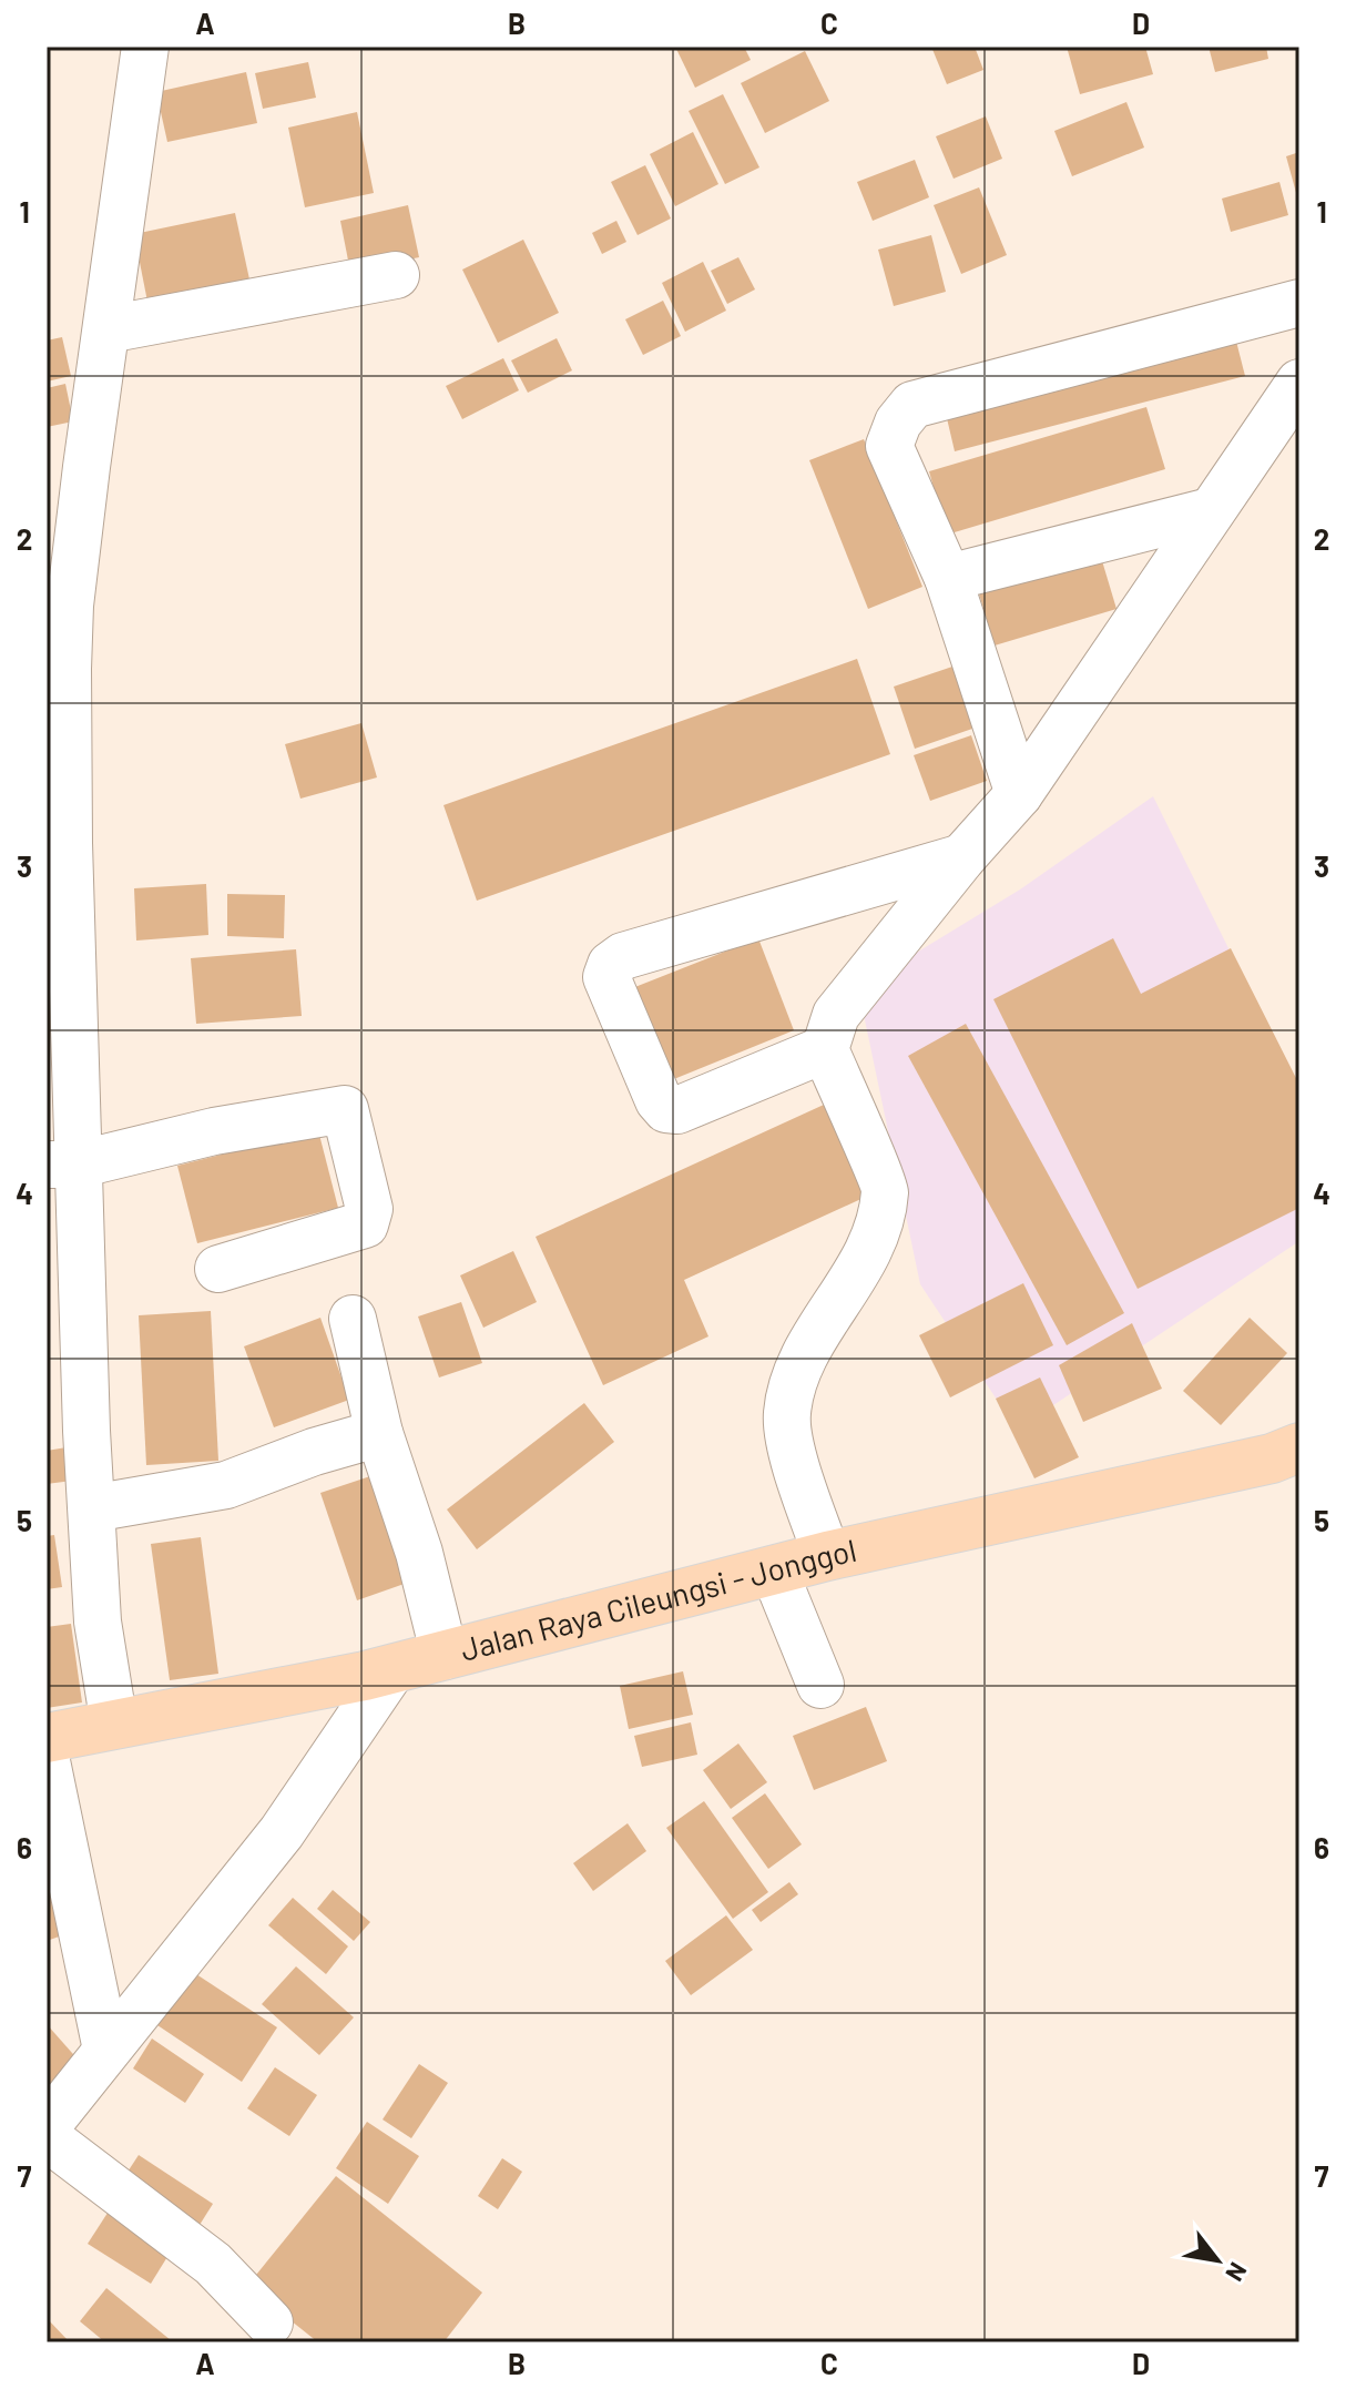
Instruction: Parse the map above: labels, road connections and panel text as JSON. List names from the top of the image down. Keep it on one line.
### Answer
{"streets":{"main road":["Jalan Raya Cileungsi - Jonggol"]},"north":"bottom right","grid":{"columns":["A","B","C","D"],"rows":["1","2","3","4","5","6","7"]}}
